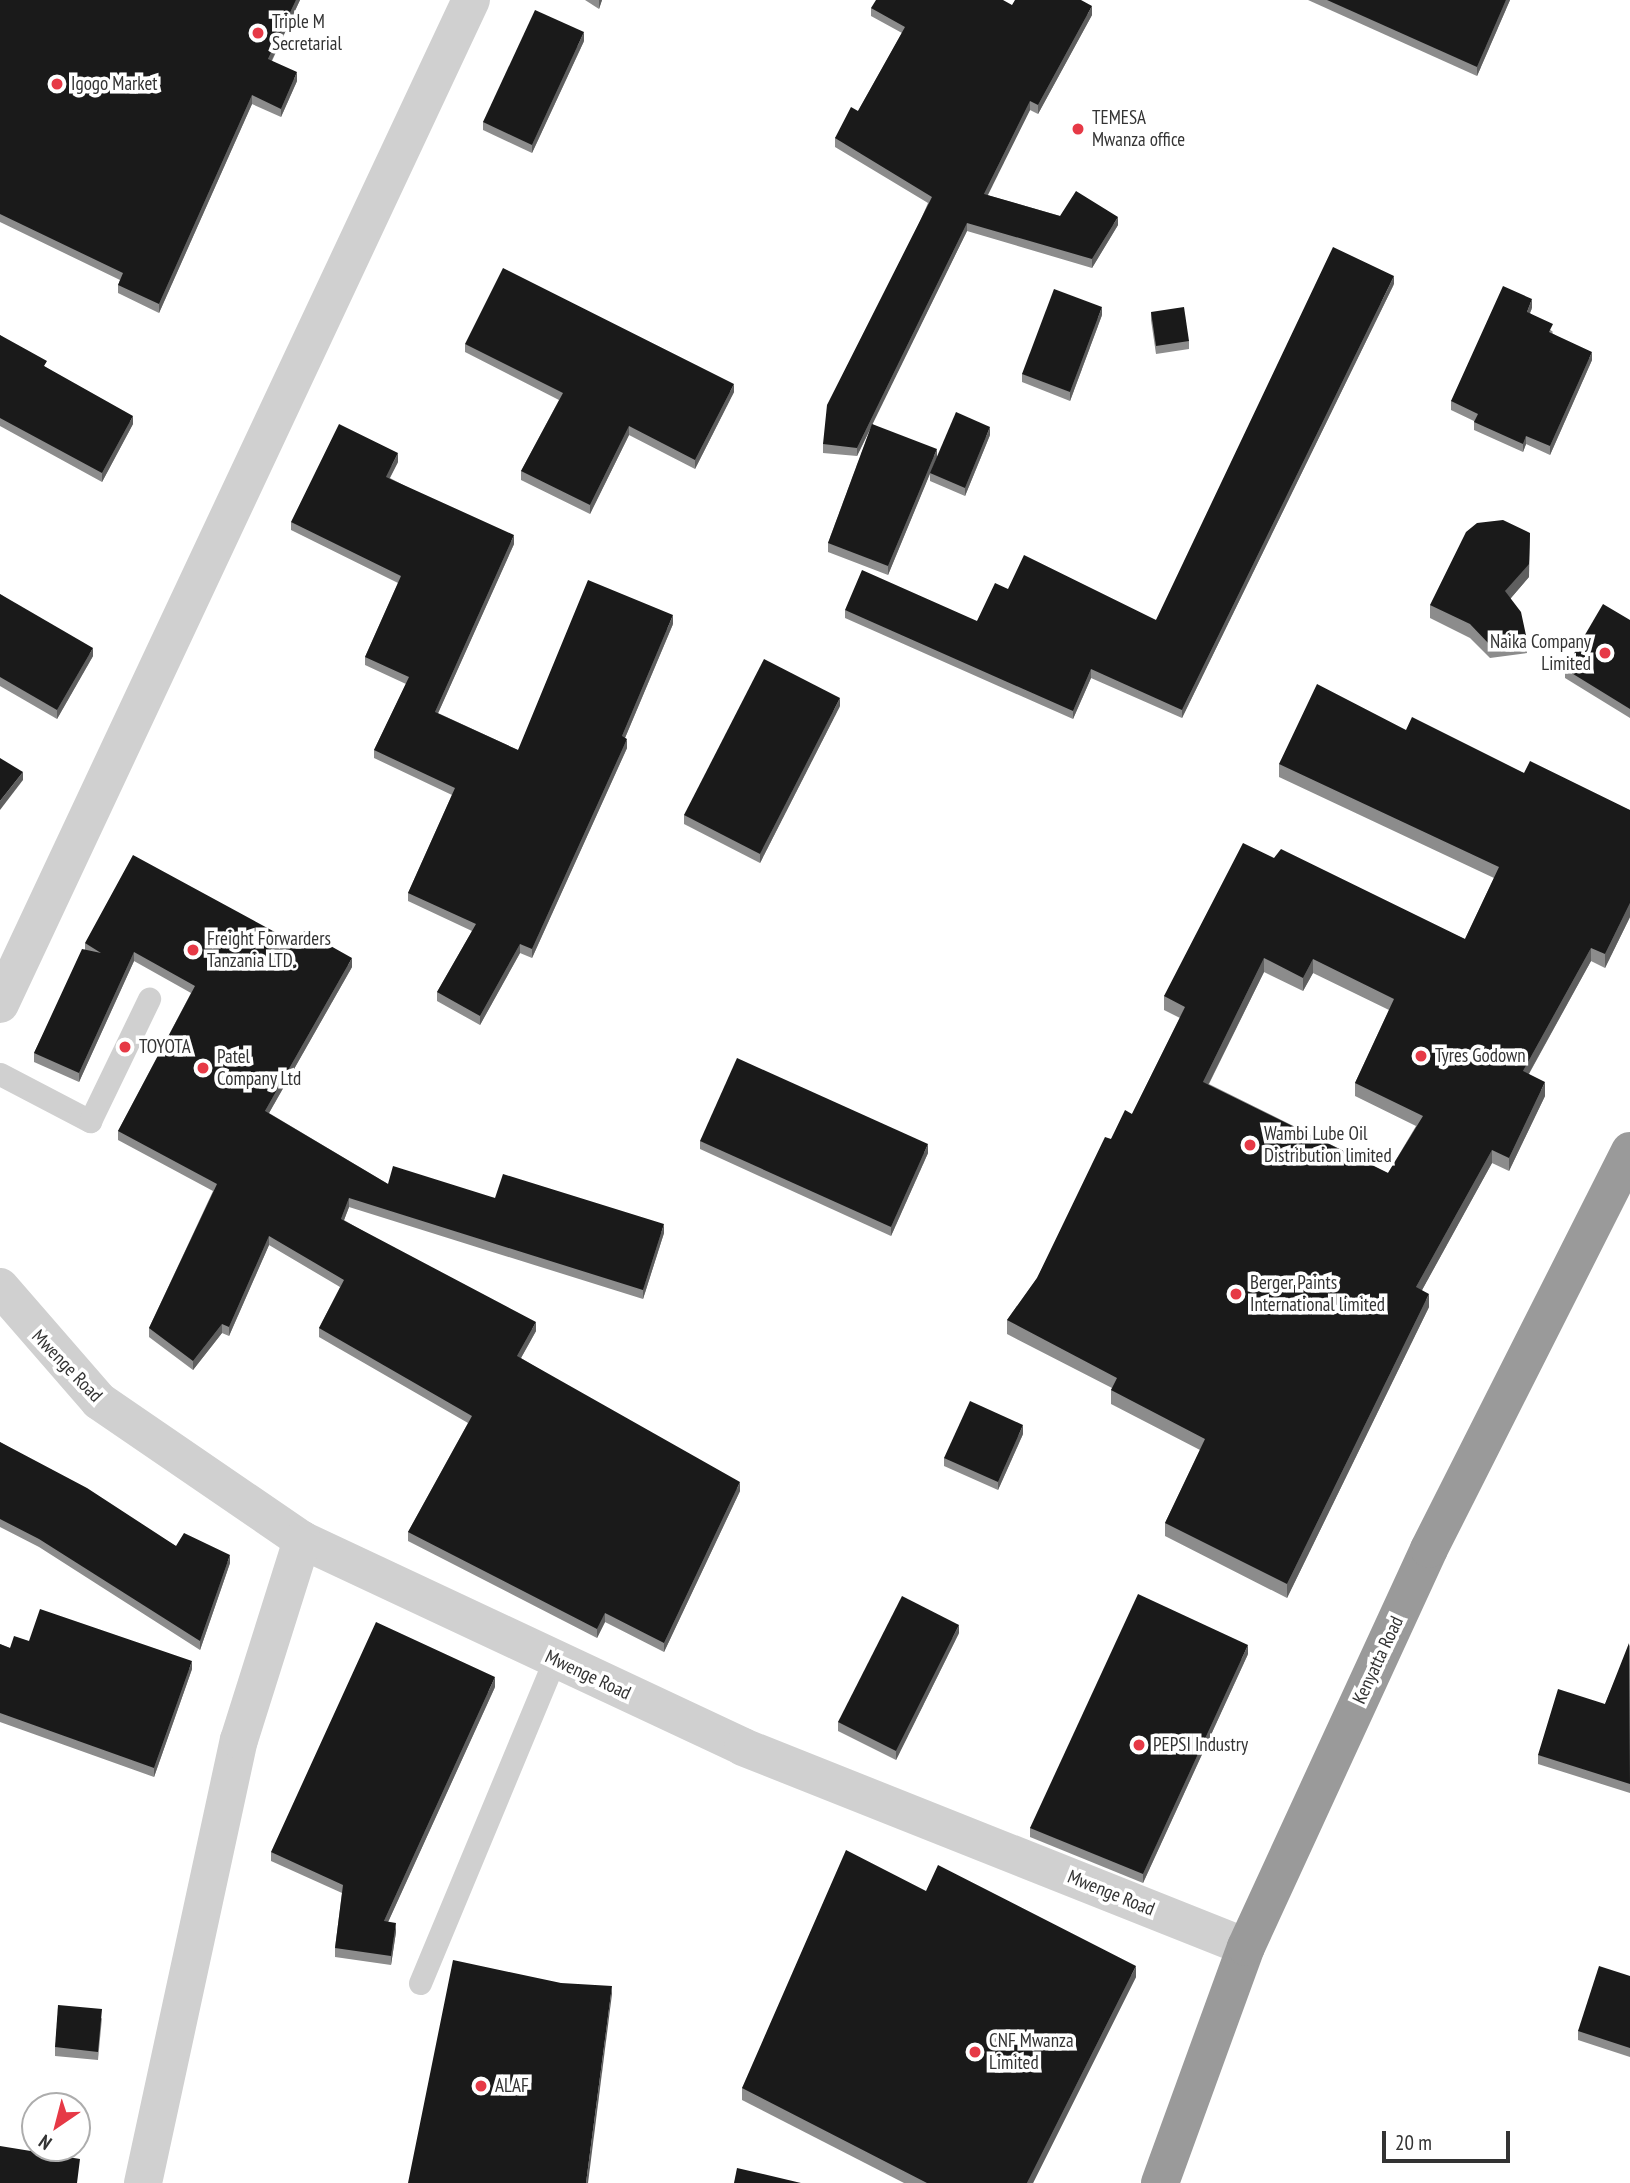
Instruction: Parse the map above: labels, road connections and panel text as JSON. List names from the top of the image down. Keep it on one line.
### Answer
{"streets":{"highway":["Kenyatta Road"],"street":["Mwenge Road"]},"crossings":[["Mwenge Road","Kenyatta Road"]],"places":["Triple M Secretarial","Igogo Market","TEMESA Mwanza office","Naika Company Limited","Freight Forwarders Tanzania LTD.","TOYOTA","Tyres Godown","Patel Company Ltd","Wambi Lube Oil Distribution limited","Berger Paints International limited","PEPSI Industry","CNF Mwanza Limited","ALAF"],"scale_bar":"20 m","north":"bottom left"}
